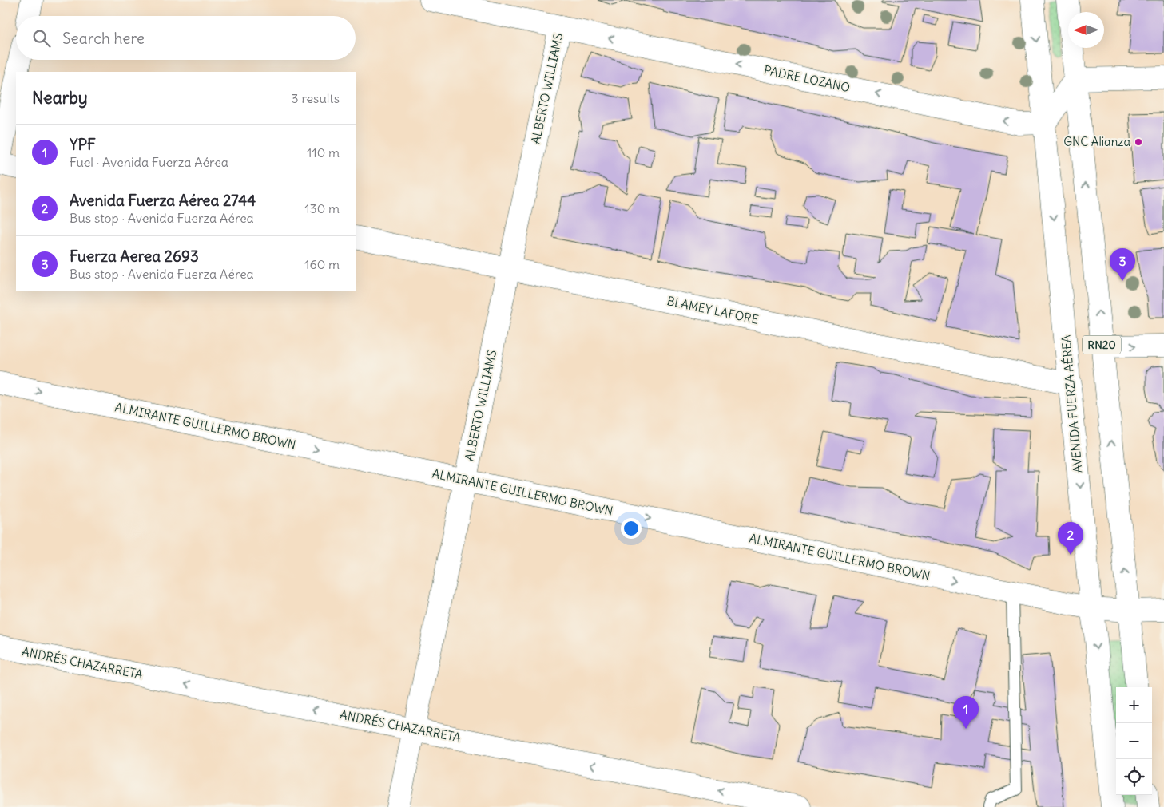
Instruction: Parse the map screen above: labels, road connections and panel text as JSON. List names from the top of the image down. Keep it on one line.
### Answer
{"streets":{"street":["PADRE LOZANO","ALBERTO WILLIAMS","BLAMEY LAFORE","RN20","AVENIDA FUERZA AÉREA","ALMIRANTE GUILLERMO BROWN","ANDRÉS CHAZARRETA"]},"crossings":[["PADRE LOZANO","ALBERTO WILLIAMS"],["PADRE LOZANO","AVENIDA FUERZA AÉREA"],["ALBERTO WILLIAMS","BLAMEY LAFORE"],["ALBERTO WILLIAMS","ALMIRANTE GUILLERMO BROWN"],["ALBERTO WILLIAMS","ANDRÉS CHAZARRETA"],["BLAMEY LAFORE","AVENIDA FUERZA AÉREA"],["RN20","ALMIRANTE GUILLERMO BROWN"],["AVENIDA FUERZA AÉREA","ALMIRANTE GUILLERMO BROWN"]],"one_way":["PADRE LOZANO","ALMIRANTE GUILLERMO BROWN","ANDRÉS CHAZARRETA"],"places":["GNC Alianza"],"north":"left","page":{"search":"Search here","heading":["Nearby","3 results"],"list":[{"mark":"1","name":"YPF","note":"Fuel · Avenida Fuerza Aérea","value":"110 m"},{"mark":"2","name":"Avenida Fuerza Aérea 2744","note":"Bus stop · Avenida Fuerza Aérea","value":"130 m"},{"mark":"3","name":"Fuerza Aerea 2693","note":"Bus stop · Avenida Fuerza Aérea","value":"160 m"}],"pins":["3","2","1"],"map_buttons":["+","−"]}}
